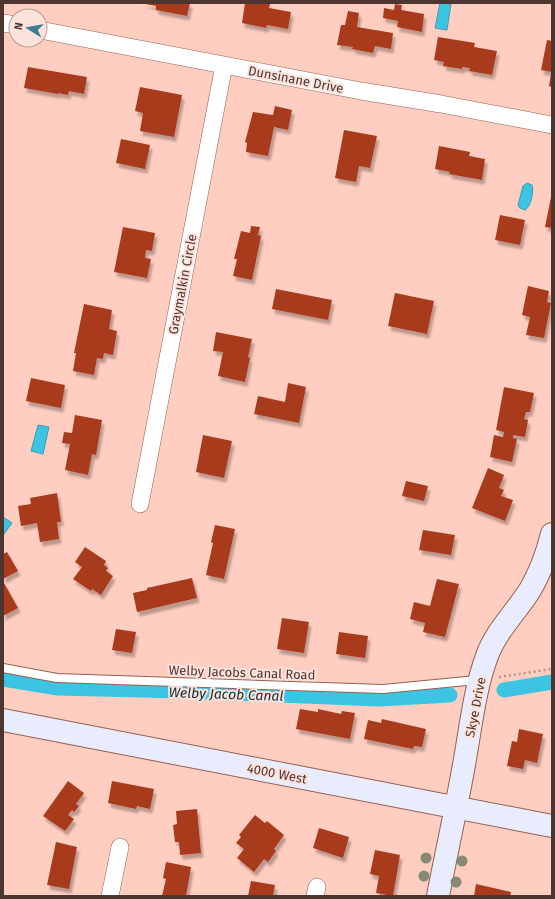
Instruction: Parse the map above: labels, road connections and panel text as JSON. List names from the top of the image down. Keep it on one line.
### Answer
{"streets":{"main road":["Skye Drive","4000 West"],"street":["Dunsinane Drive","Graymalkin Circle"],"lane":["Welby Jacobs Canal Road"]},"crossings":[["Dunsinane Drive","Graymalkin Circle"],["Welby Jacobs Canal Road","Skye Drive"],["Skye Drive","4000 West"]],"water":["Welby Jacob Canal"],"north":"left"}
